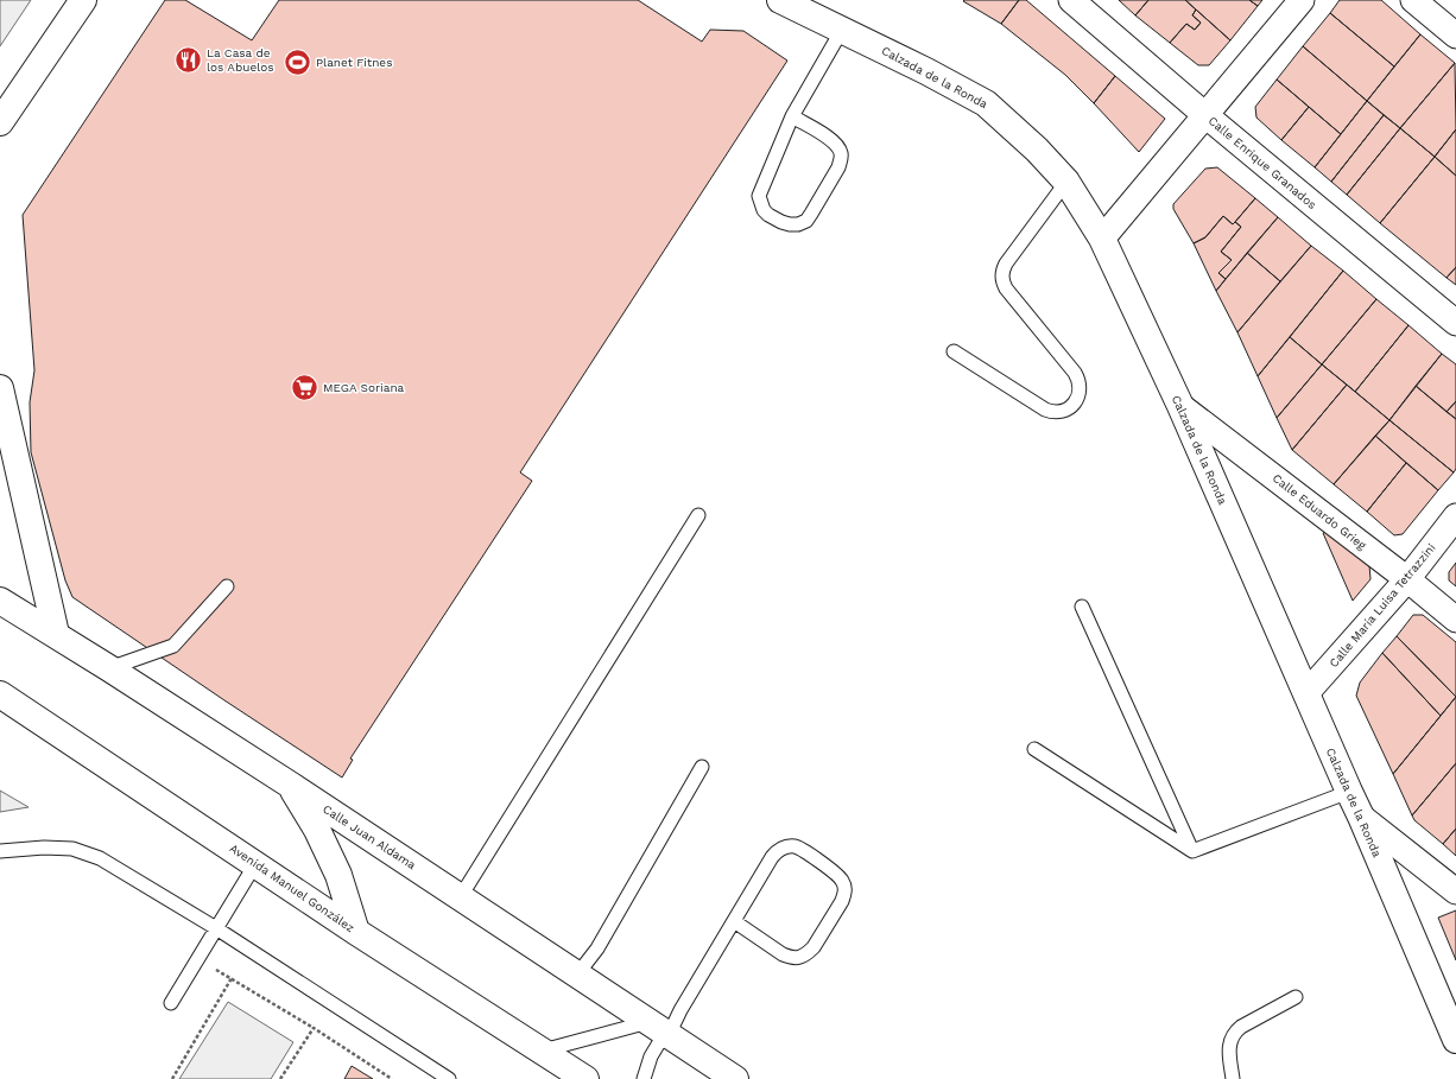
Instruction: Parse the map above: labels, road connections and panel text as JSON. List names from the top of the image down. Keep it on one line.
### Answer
{"streets":{"street":["Calzada de la Ronda","Calle Enrique Granados","Calle Eduardo Grieg","Calle María Luisa Tetrazzini","Calle Juan Aldama","Avenida Manuel González"]},"crossings":[["Calzada de la Ronda","Calle Eduardo Grieg"],["Calzada de la Ronda","Calle María Luisa Tetrazzini"],["Calle Eduardo Grieg","Calle María Luisa Tetrazzini"]],"places":{"restaurant":["La Casa de los Abuelos"],"sports":["Planet Fitnes"],"supermarket":["MEGA Soriana"]}}
